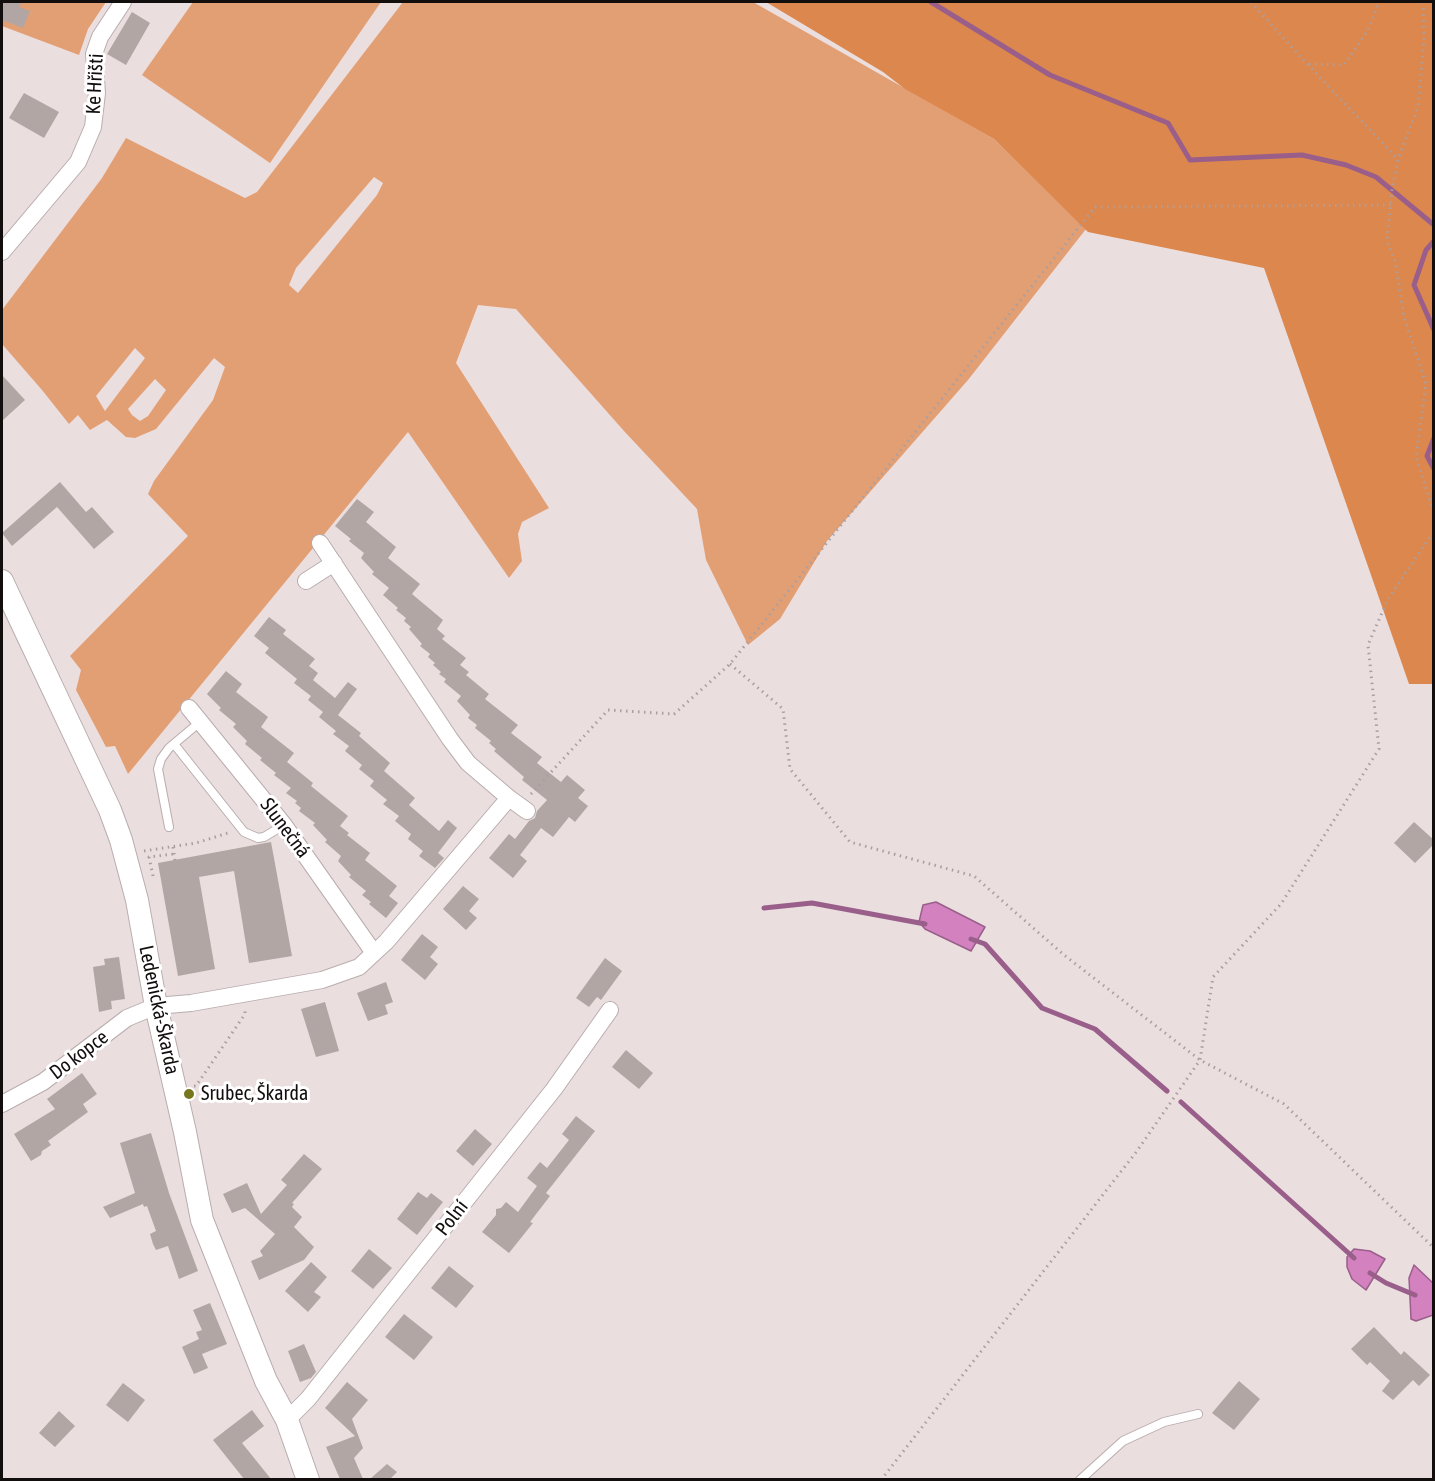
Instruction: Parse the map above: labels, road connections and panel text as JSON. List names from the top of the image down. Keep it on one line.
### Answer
{"streets":{"main road":["Ledenická-Škarda"],"street":["Ke Hřišti","Slunečná","Do kopce","Polní"]},"crossings":[["Ledenická-Škarda","Do kopce"],["Ledenická-Škarda","Polní"]],"places":["Srubec, Škarda"]}
